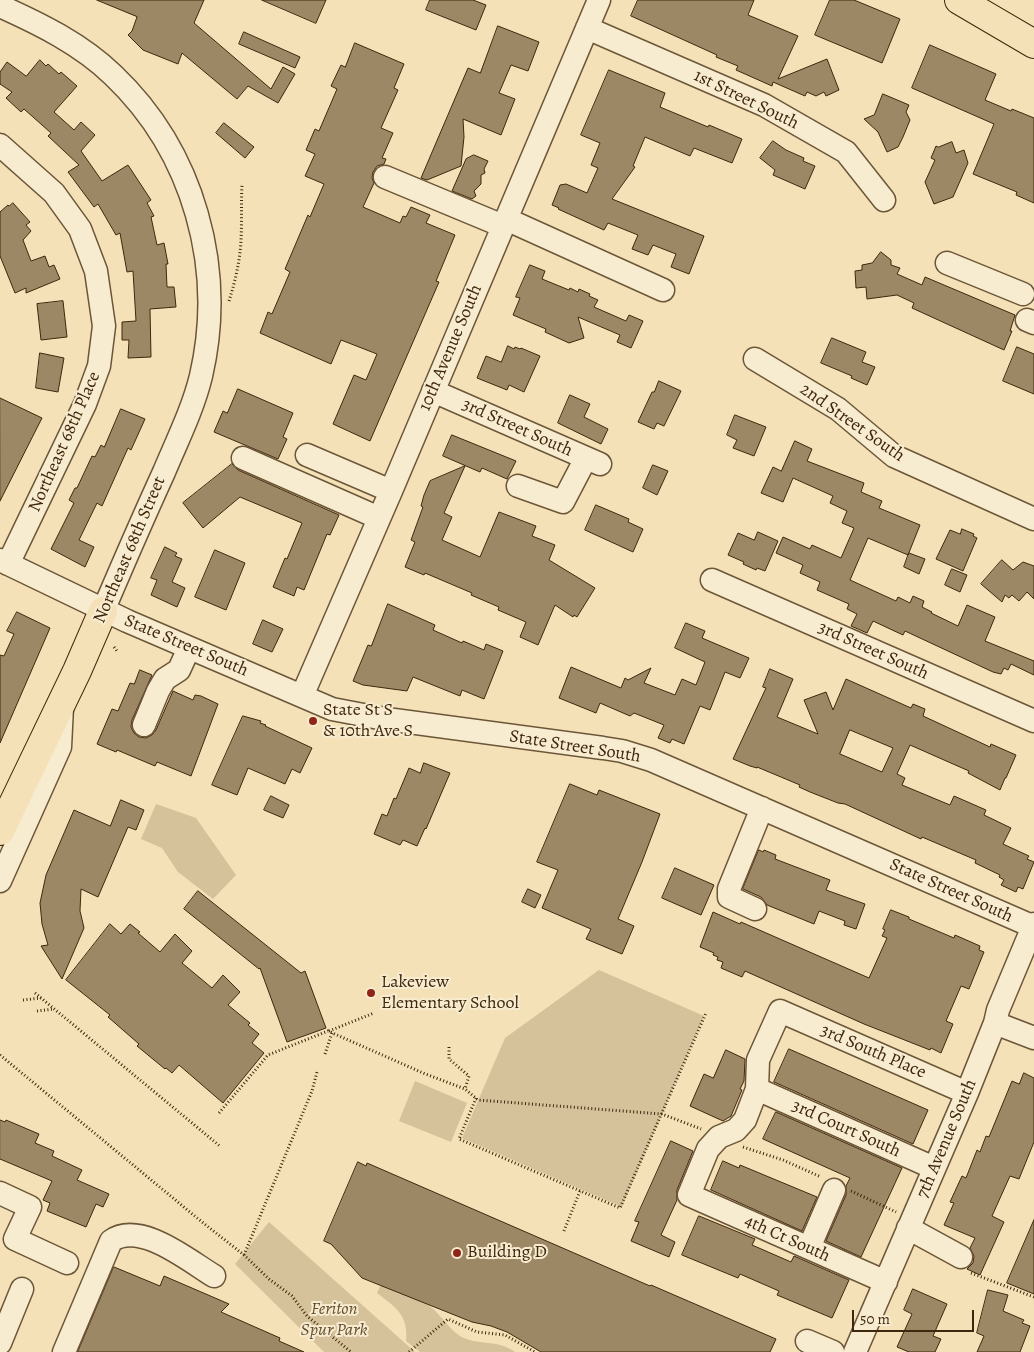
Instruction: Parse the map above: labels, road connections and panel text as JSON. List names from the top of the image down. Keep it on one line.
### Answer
{"streets":{"main road":["Northeast 68th Street"],"street":["1st Street South","10th Avenue South","2nd Street South","3rd Street South","Northeast 68th Place","State Street South","3rd South Place","3rd Court South","7th Avenue South","4th Ct South"]},"crossings":[["1st Street South","10th Avenue South"],["10th Avenue South","3rd Street South"],["10th Avenue South","State Street South"],["Northeast 68th Place","State Street South"],["Northeast 68th Street","State Street South"],["State Street South","7th Avenue South"],["3rd South Place","3rd Court South"],["3rd South Place","7th Avenue South"],["3rd South Place","4th Ct South"],["3rd Court South","7th Avenue South"],["3rd Court South","4th Ct South"],["7th Avenue South","4th Ct South"]],"parks":["Feriton Spur Park"],"places":["State St S & 10th Ave S","Lakeview Elementary School","Building D"],"scale_bar":"50 m"}
